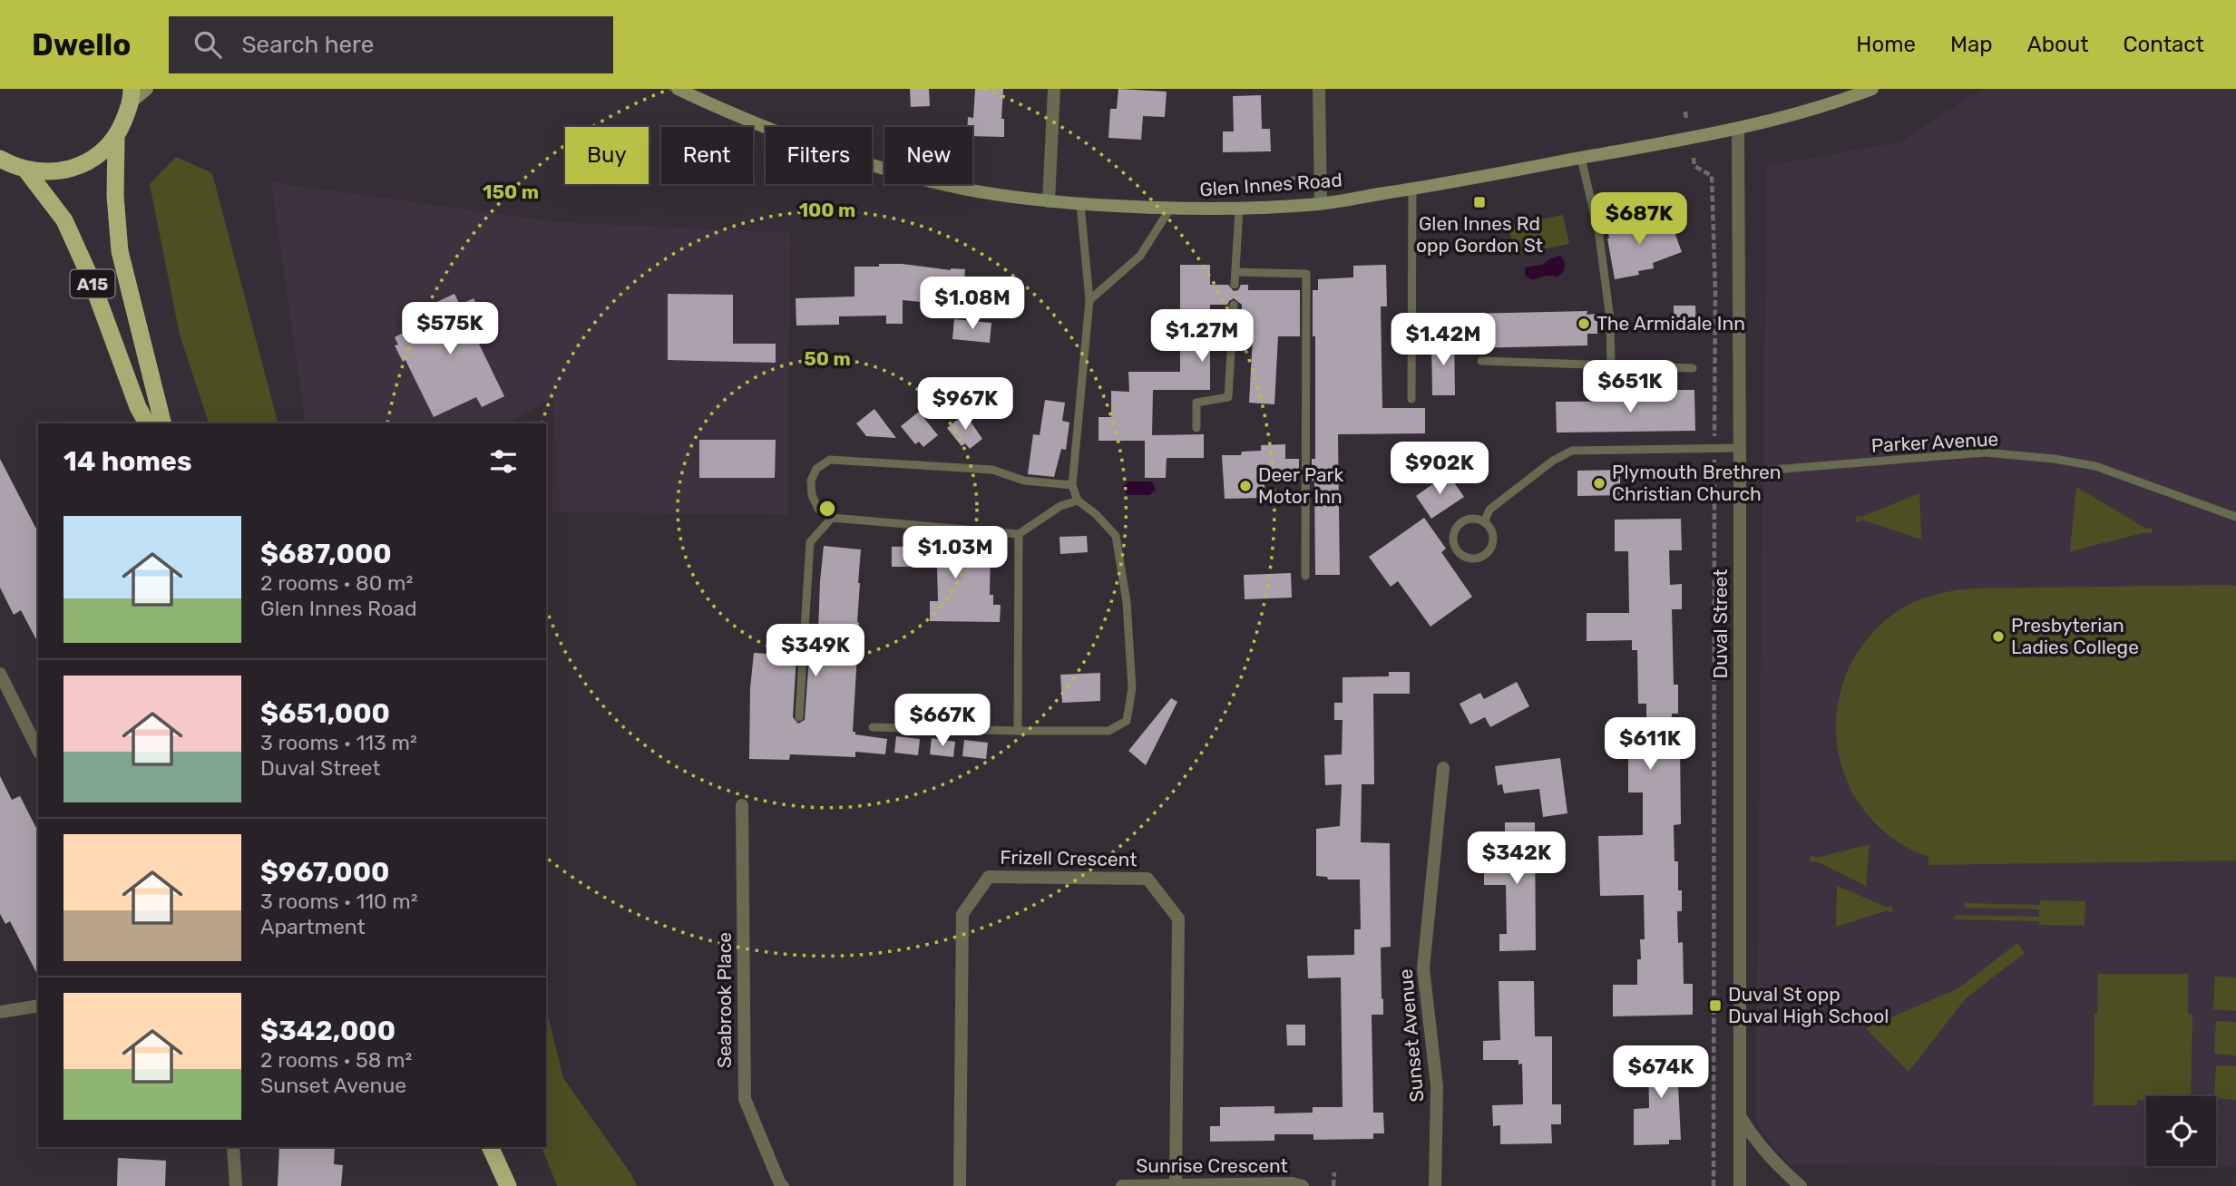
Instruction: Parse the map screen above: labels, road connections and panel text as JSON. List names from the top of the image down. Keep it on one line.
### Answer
{"streets":{"highway":["A15"],"main road":["Glen Innes Road"],"street":["Duval Street","Frizell Crescent","Seabrook Place","Sunset Avenue","Sunrise Crescent"],"lane":["Parker Avenue"]},"crossings":[["Glen Innes Road","Duval Street"],["Parker Avenue","Duval Street"],["Frizell Crescent","Sunrise Crescent"]],"places":{"transit":["Glen Innes Rd opp Gordon St","Duval St opp Duval High School"],"other":["The Armidale Inn","Plymouth Brethren Christian Church","Deer Park Motor Inn","Presbyterian Ladies College"]},"page":{"header":"Dwello","search":"Search here","nav":["Home","Map","About","Contact"],"chip":["Buy","Rent","Filters","New"],"price":["$687K","$1.08M","$575K","$1.27M","$1.42M","$651K","$967K","$902K","$1.03M","$349K","$667K","$611K","$342K","$674K"],"heading":"14 homes","list":[{"name":"$687,000","note":"2 rooms · 80 m² · Glen Innes Road"},{"name":"$651,000","note":"3 rooms · 113 m² · Duval Street"},{"name":"$967,000","note":"3 rooms · 110 m² · Apartment"},{"name":"$342,000","note":"2 rooms · 58 m² · Sunset Avenue"}]},"rings":["150 m","100 m","50 m"]}
